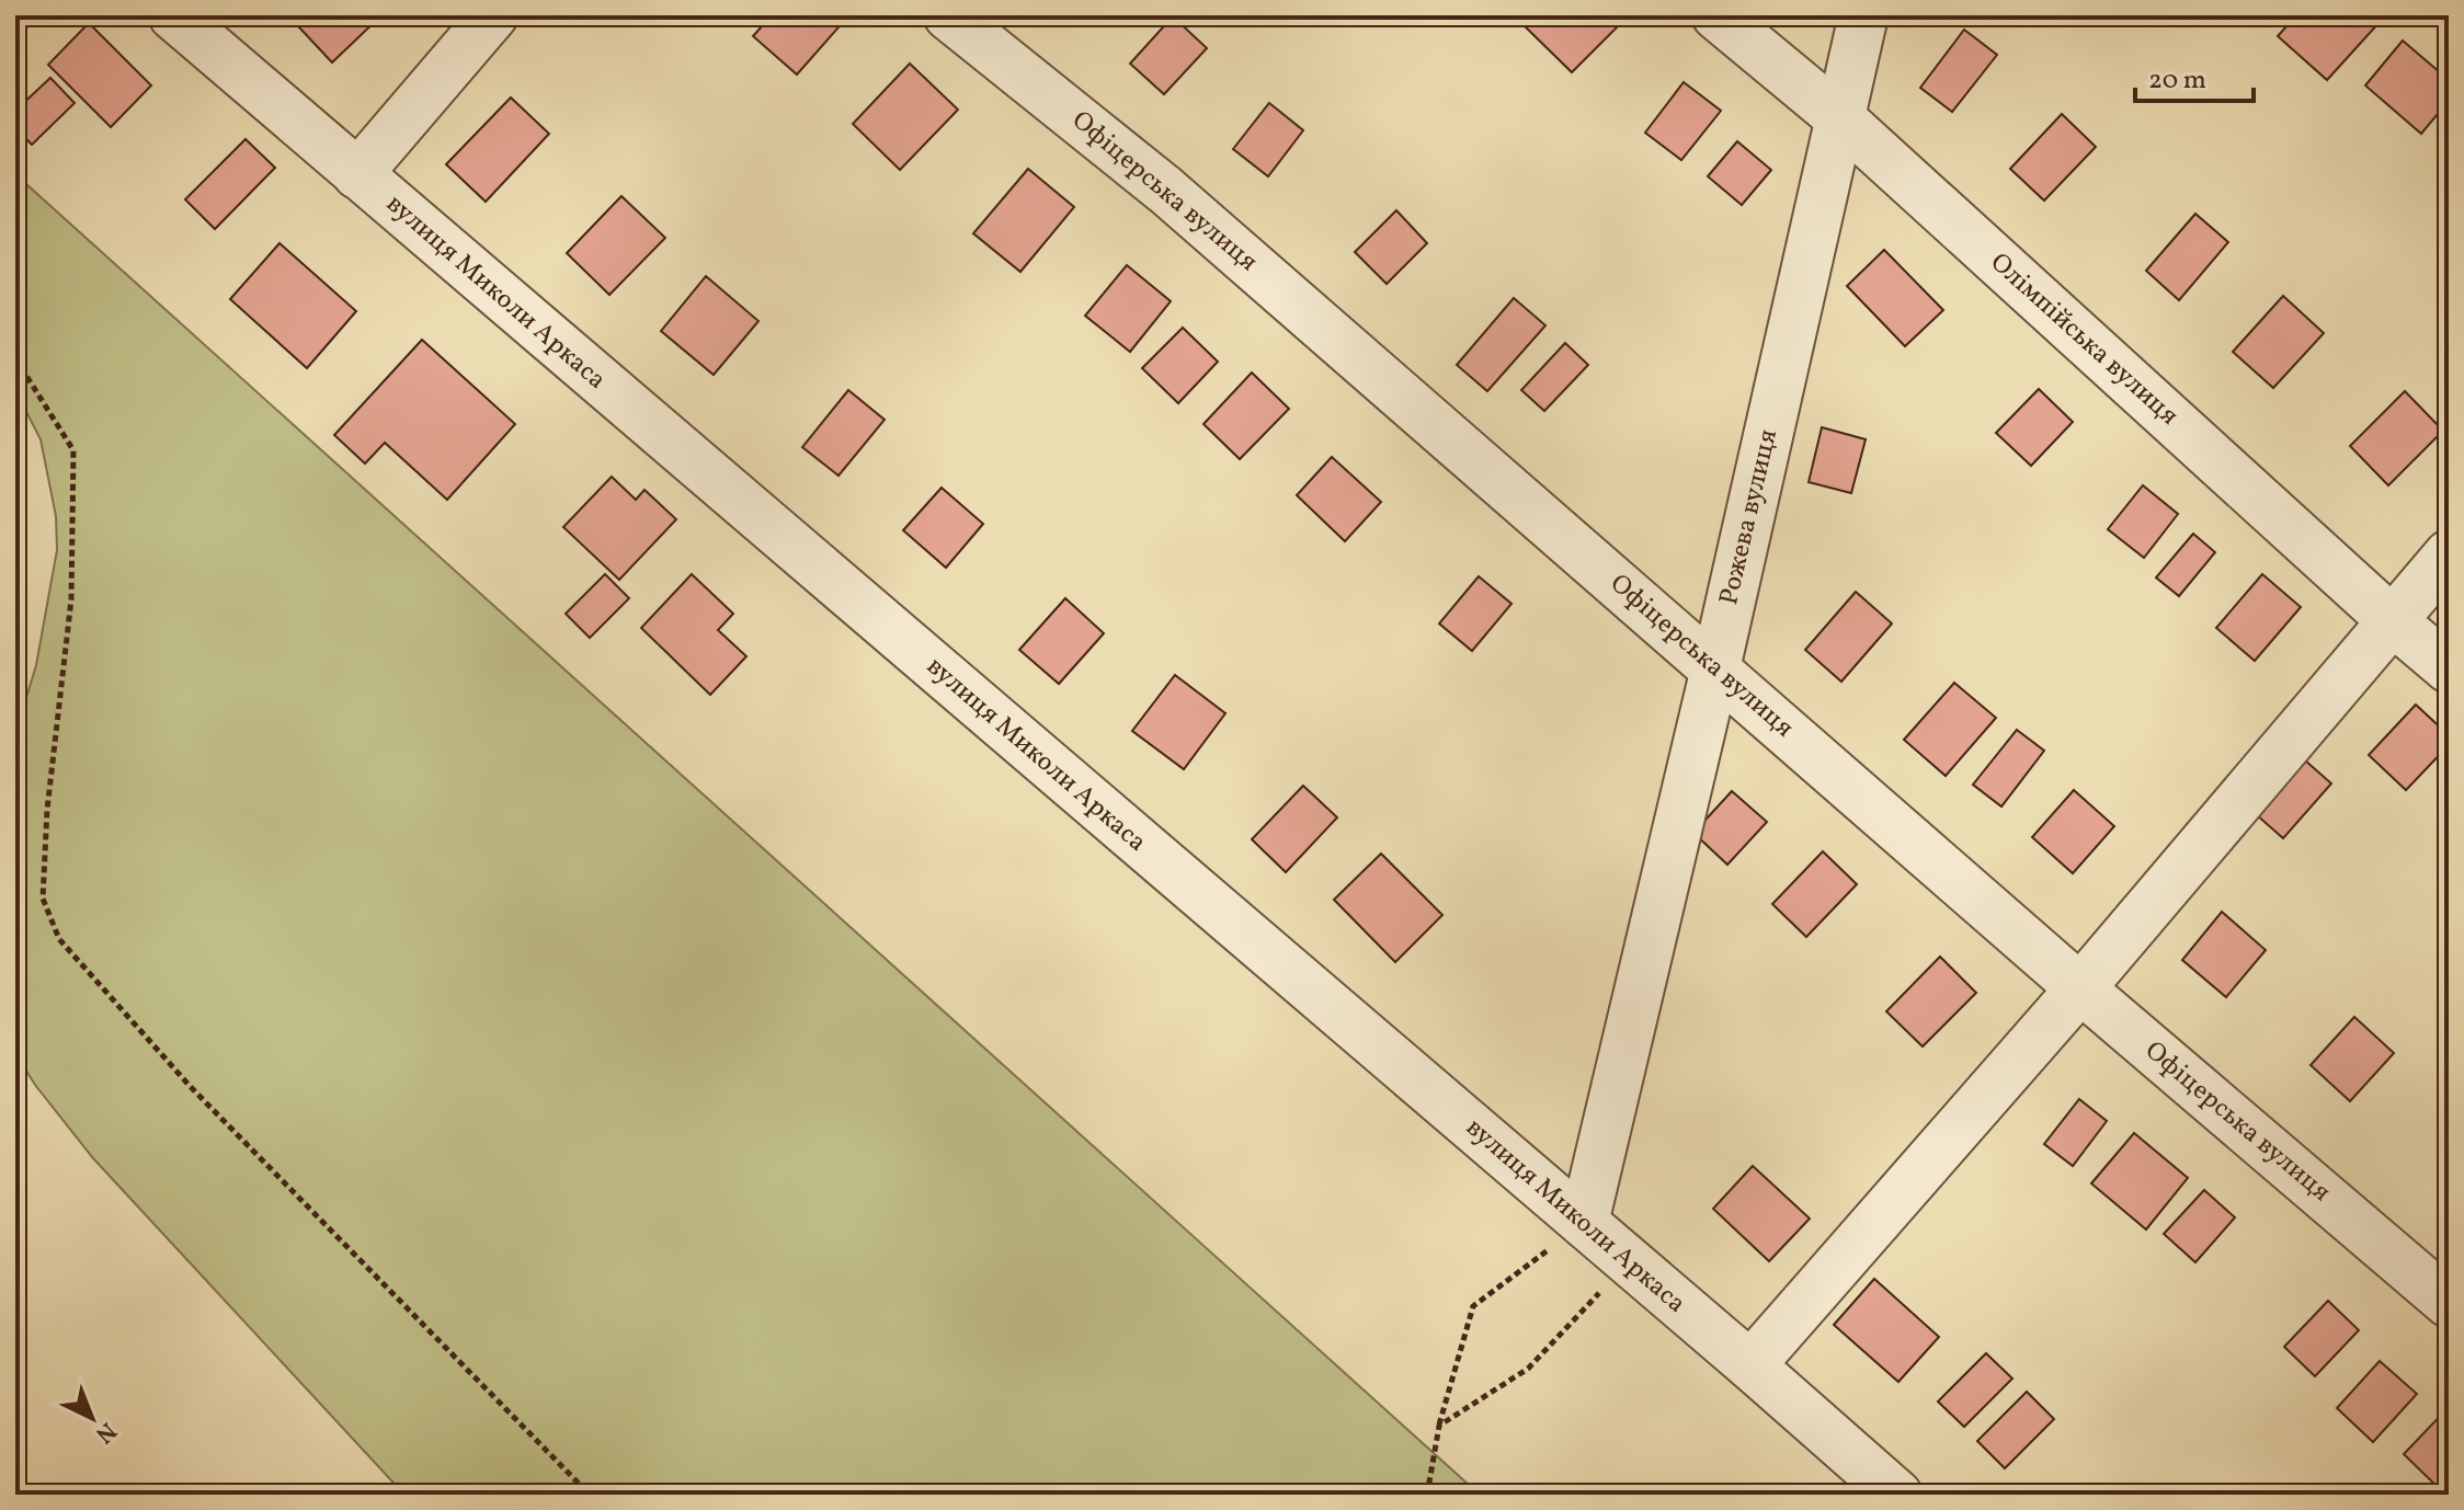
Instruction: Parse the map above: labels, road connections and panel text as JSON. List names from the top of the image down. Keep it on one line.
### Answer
{"streets":{"street":["Офіцерська вулиця","вулиця Миколи Аркаса","Олімпійська вулиця","Рожева вулиця"]},"crossings":[["Офіцерська вулиця","Рожева вулиця"],["вулиця Миколи Аркаса","Рожева вулиця"],["Олімпійська вулиця","Рожева вулиця"]],"scale_bar":"20 m","north":"bottom right"}
